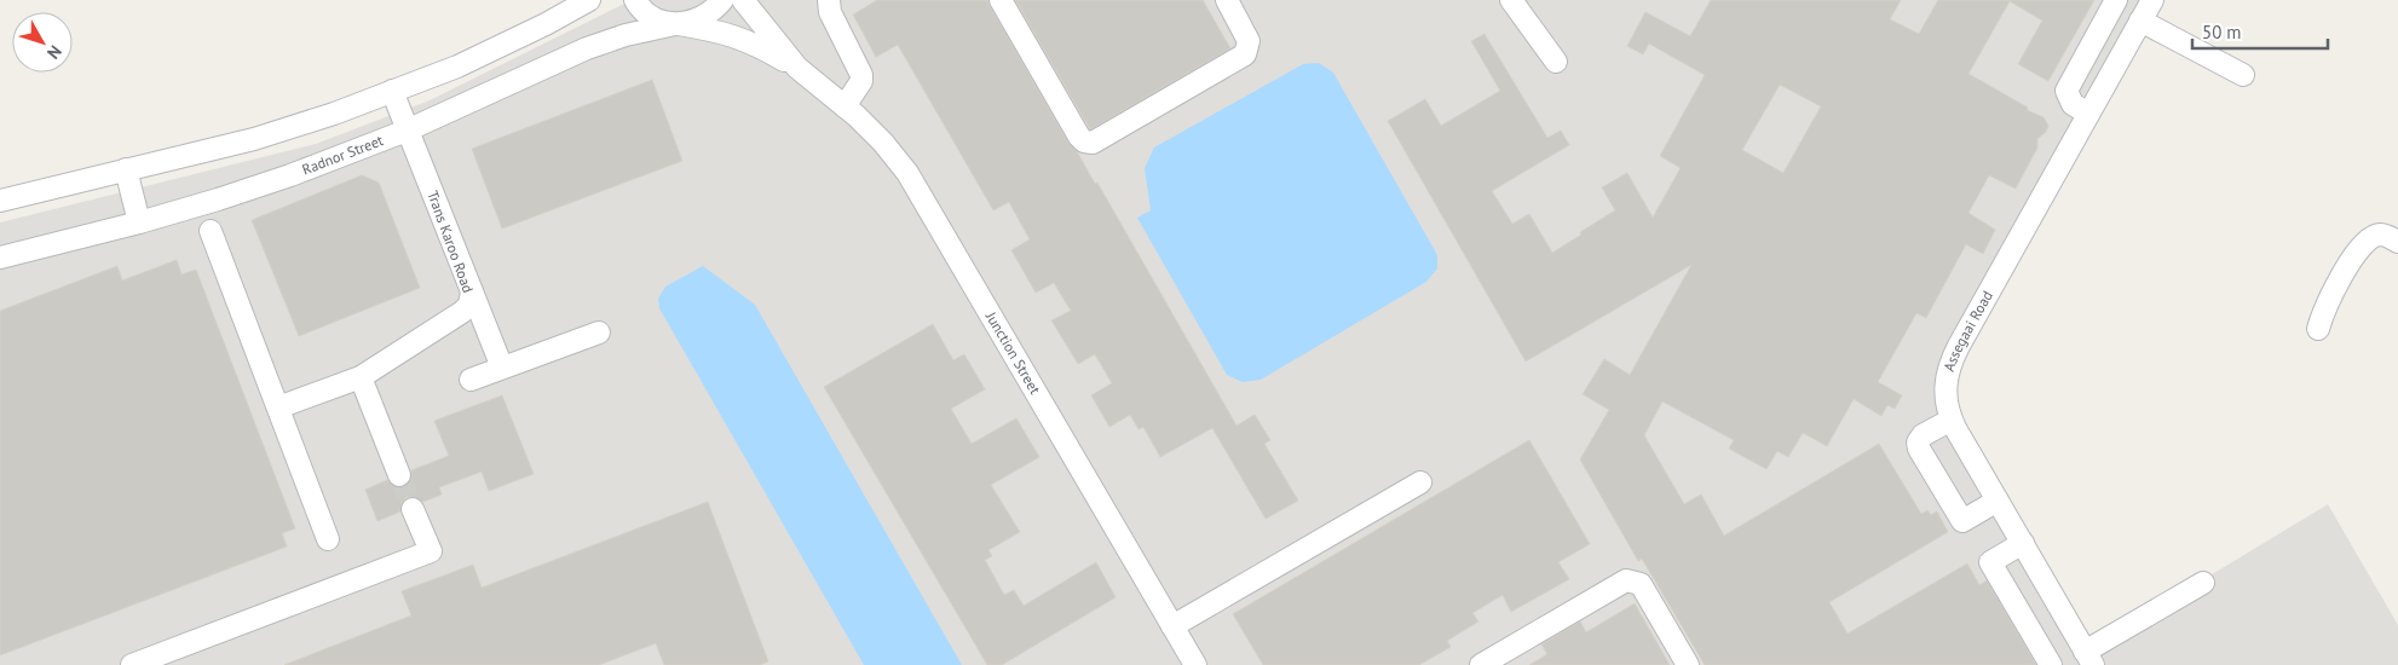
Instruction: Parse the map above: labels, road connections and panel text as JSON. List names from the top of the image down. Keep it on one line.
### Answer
{"streets":{"street":["Radnor Street","Trans Karoo Road","Assegaai Road","Junction Street"]},"crossings":[["Radnor Street","Trans Karoo Road"],["Radnor Street","Junction Street"]],"scale_bar":"50 m","north":"bottom right"}
